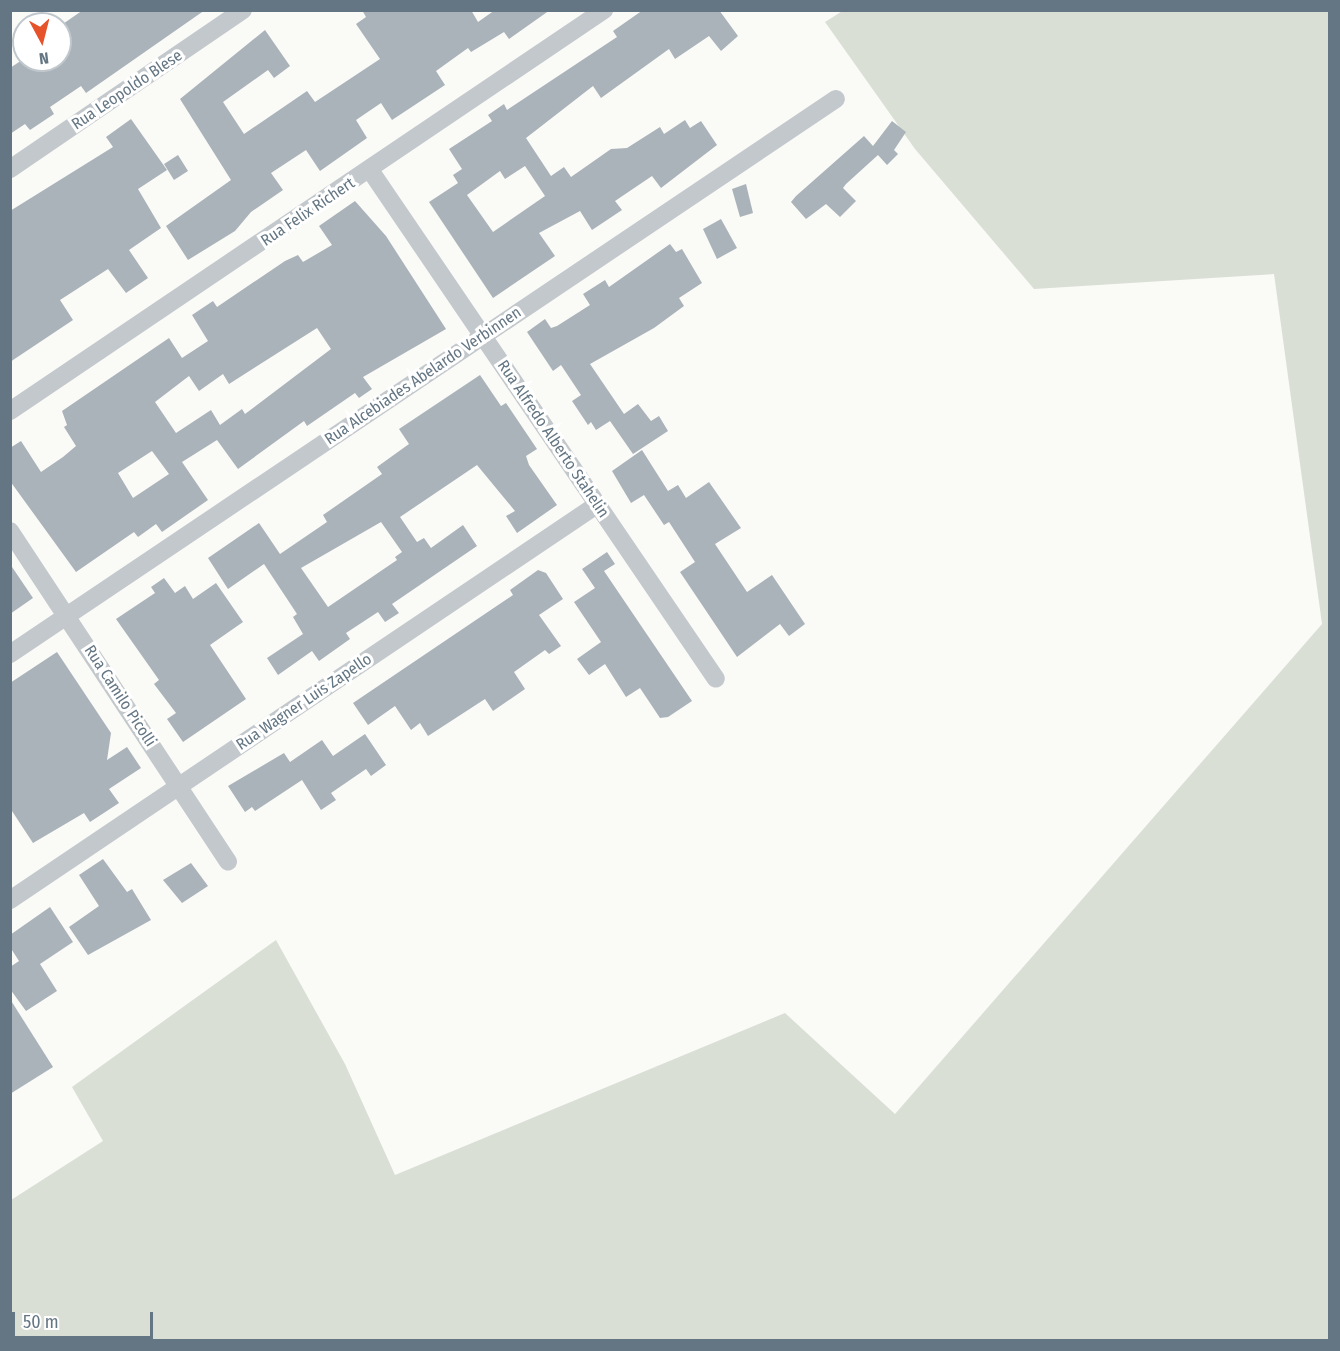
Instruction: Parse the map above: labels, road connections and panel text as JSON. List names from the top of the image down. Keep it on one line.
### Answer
{"streets":{"street":["Rua Leopoldo Blese","Rua Felix Richert","Rua Alcebiades Abelardo Verbinnen","Rua Alfredo Alberto Stahelin","Rua Camilo Picolli","Rua Wagner Luis Zapello"]},"crossings":[["Rua Felix Richert","Rua Alfredo Alberto Stahelin"],["Rua Alcebiades Abelardo Verbinnen","Rua Alfredo Alberto Stahelin"],["Rua Alcebiades Abelardo Verbinnen","Rua Camilo Picolli"],["Rua Alfredo Alberto Stahelin","Rua Wagner Luis Zapello"],["Rua Camilo Picolli","Rua Wagner Luis Zapello"]],"scale_bar":"50 m","north":"bottom"}
